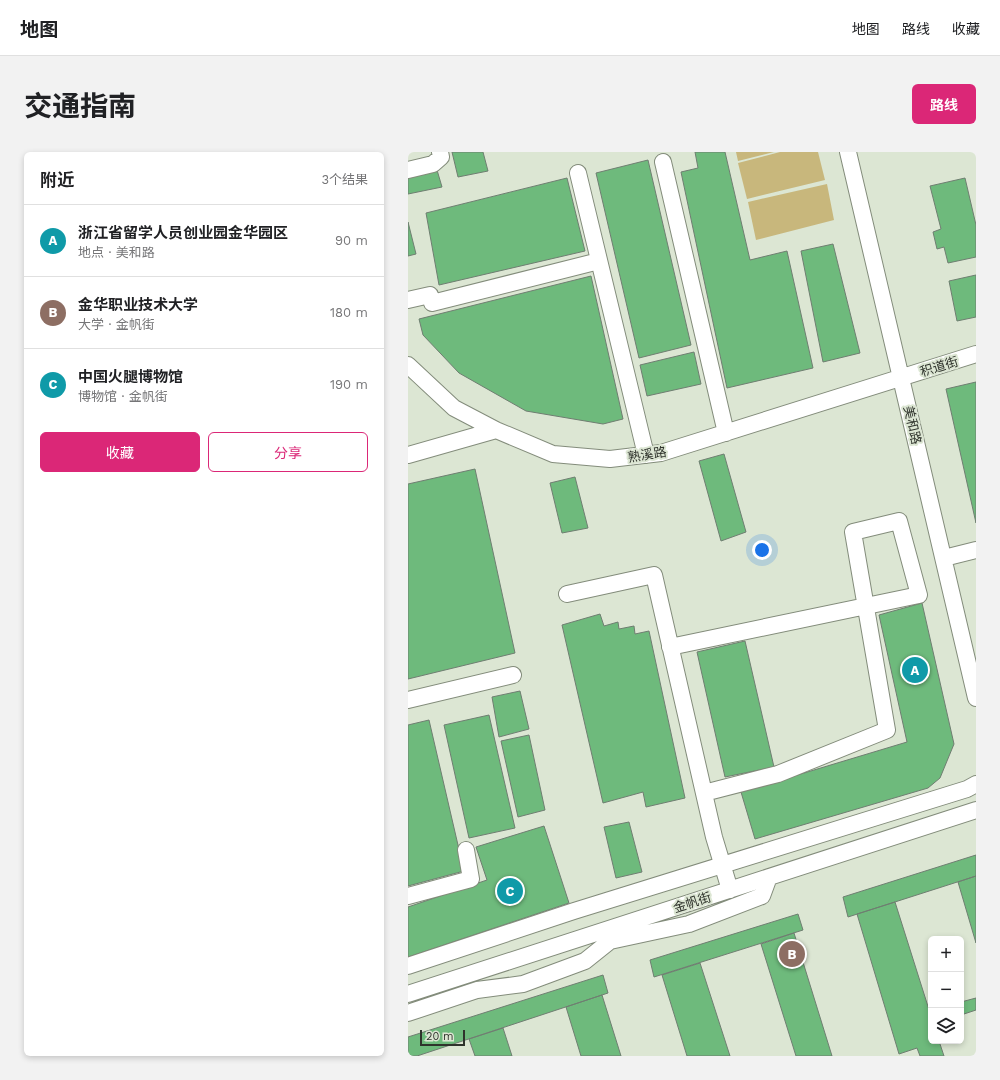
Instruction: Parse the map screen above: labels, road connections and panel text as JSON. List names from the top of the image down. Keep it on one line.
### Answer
{"streets":{"street":["积道街","美和路","熟溪路","金帆街"]},"crossings":[["积道街","美和路"],["积道街","熟溪路"],["美和路","熟溪路"]],"scale_bar":"20 m","page":{"header":"地图","nav":["地图","路线","收藏"],"title":"交通指南","buttons":["路线",["收藏","分享"]],"heading":["附近","3个结果"],"list":[{"mark":"A","name":"浙江省留学人员创业园金华园区","note":"地点 · 美和路","value":"90 m"},{"mark":"B","name":"金华职业技术大学","note":"大学 · 金帆街","value":"180 m"},{"mark":"C","name":"中国火腿博物馆","note":"博物馆 · 金帆街","value":"190 m"}],"pins":["A","C","B"],"map_buttons":["+","−"],"scale":"20 m"}}
